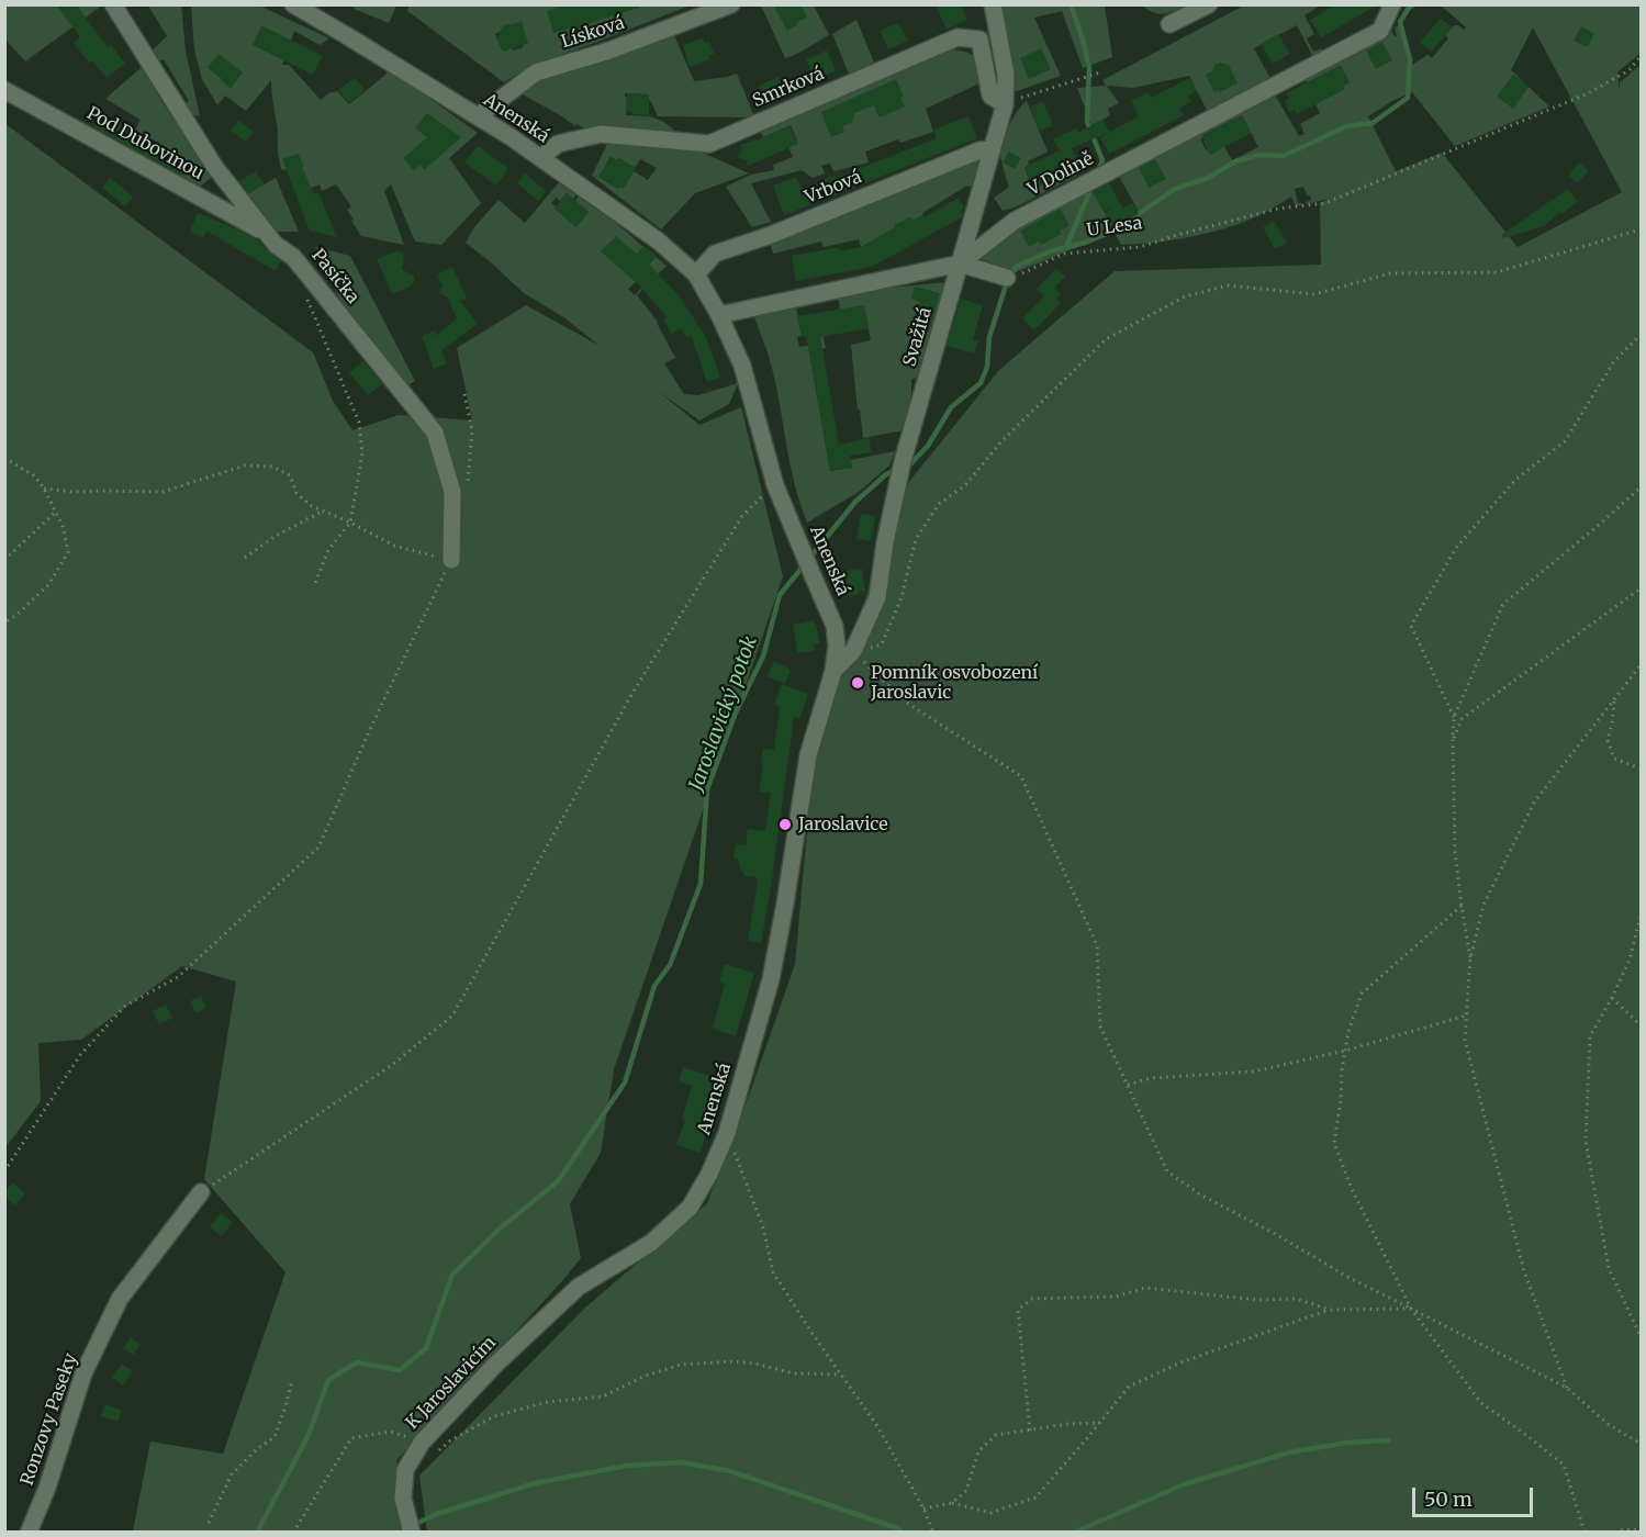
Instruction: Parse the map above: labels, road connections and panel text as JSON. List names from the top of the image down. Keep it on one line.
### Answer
{"streets":{"street":["Lísková","Smrková","Anenská","Pod Dubovinou","V Dolině","Vrbová","Pasíčka","Svažitá","K Jaroslavicím","Ronzovy Paseky"],"path":["U Lesa"]},"crossings":[["Lísková","Anenská"],["Smrková","Anenská"],["Smrková","Svažitá"],["Anenská","V Dolině"],["Anenská","Vrbová"],["Anenská","Svažitá"],["Anenská","K Jaroslavicím"],["Pod Dubovinou","Pasíčka"],["V Dolině","Svažitá"],["Vrbová","Svažitá"]],"water":["Jaroslavický potok"],"places":["Pomník osvobození Jaroslavic","Jaroslavice"],"scale_bar":"50 m"}
